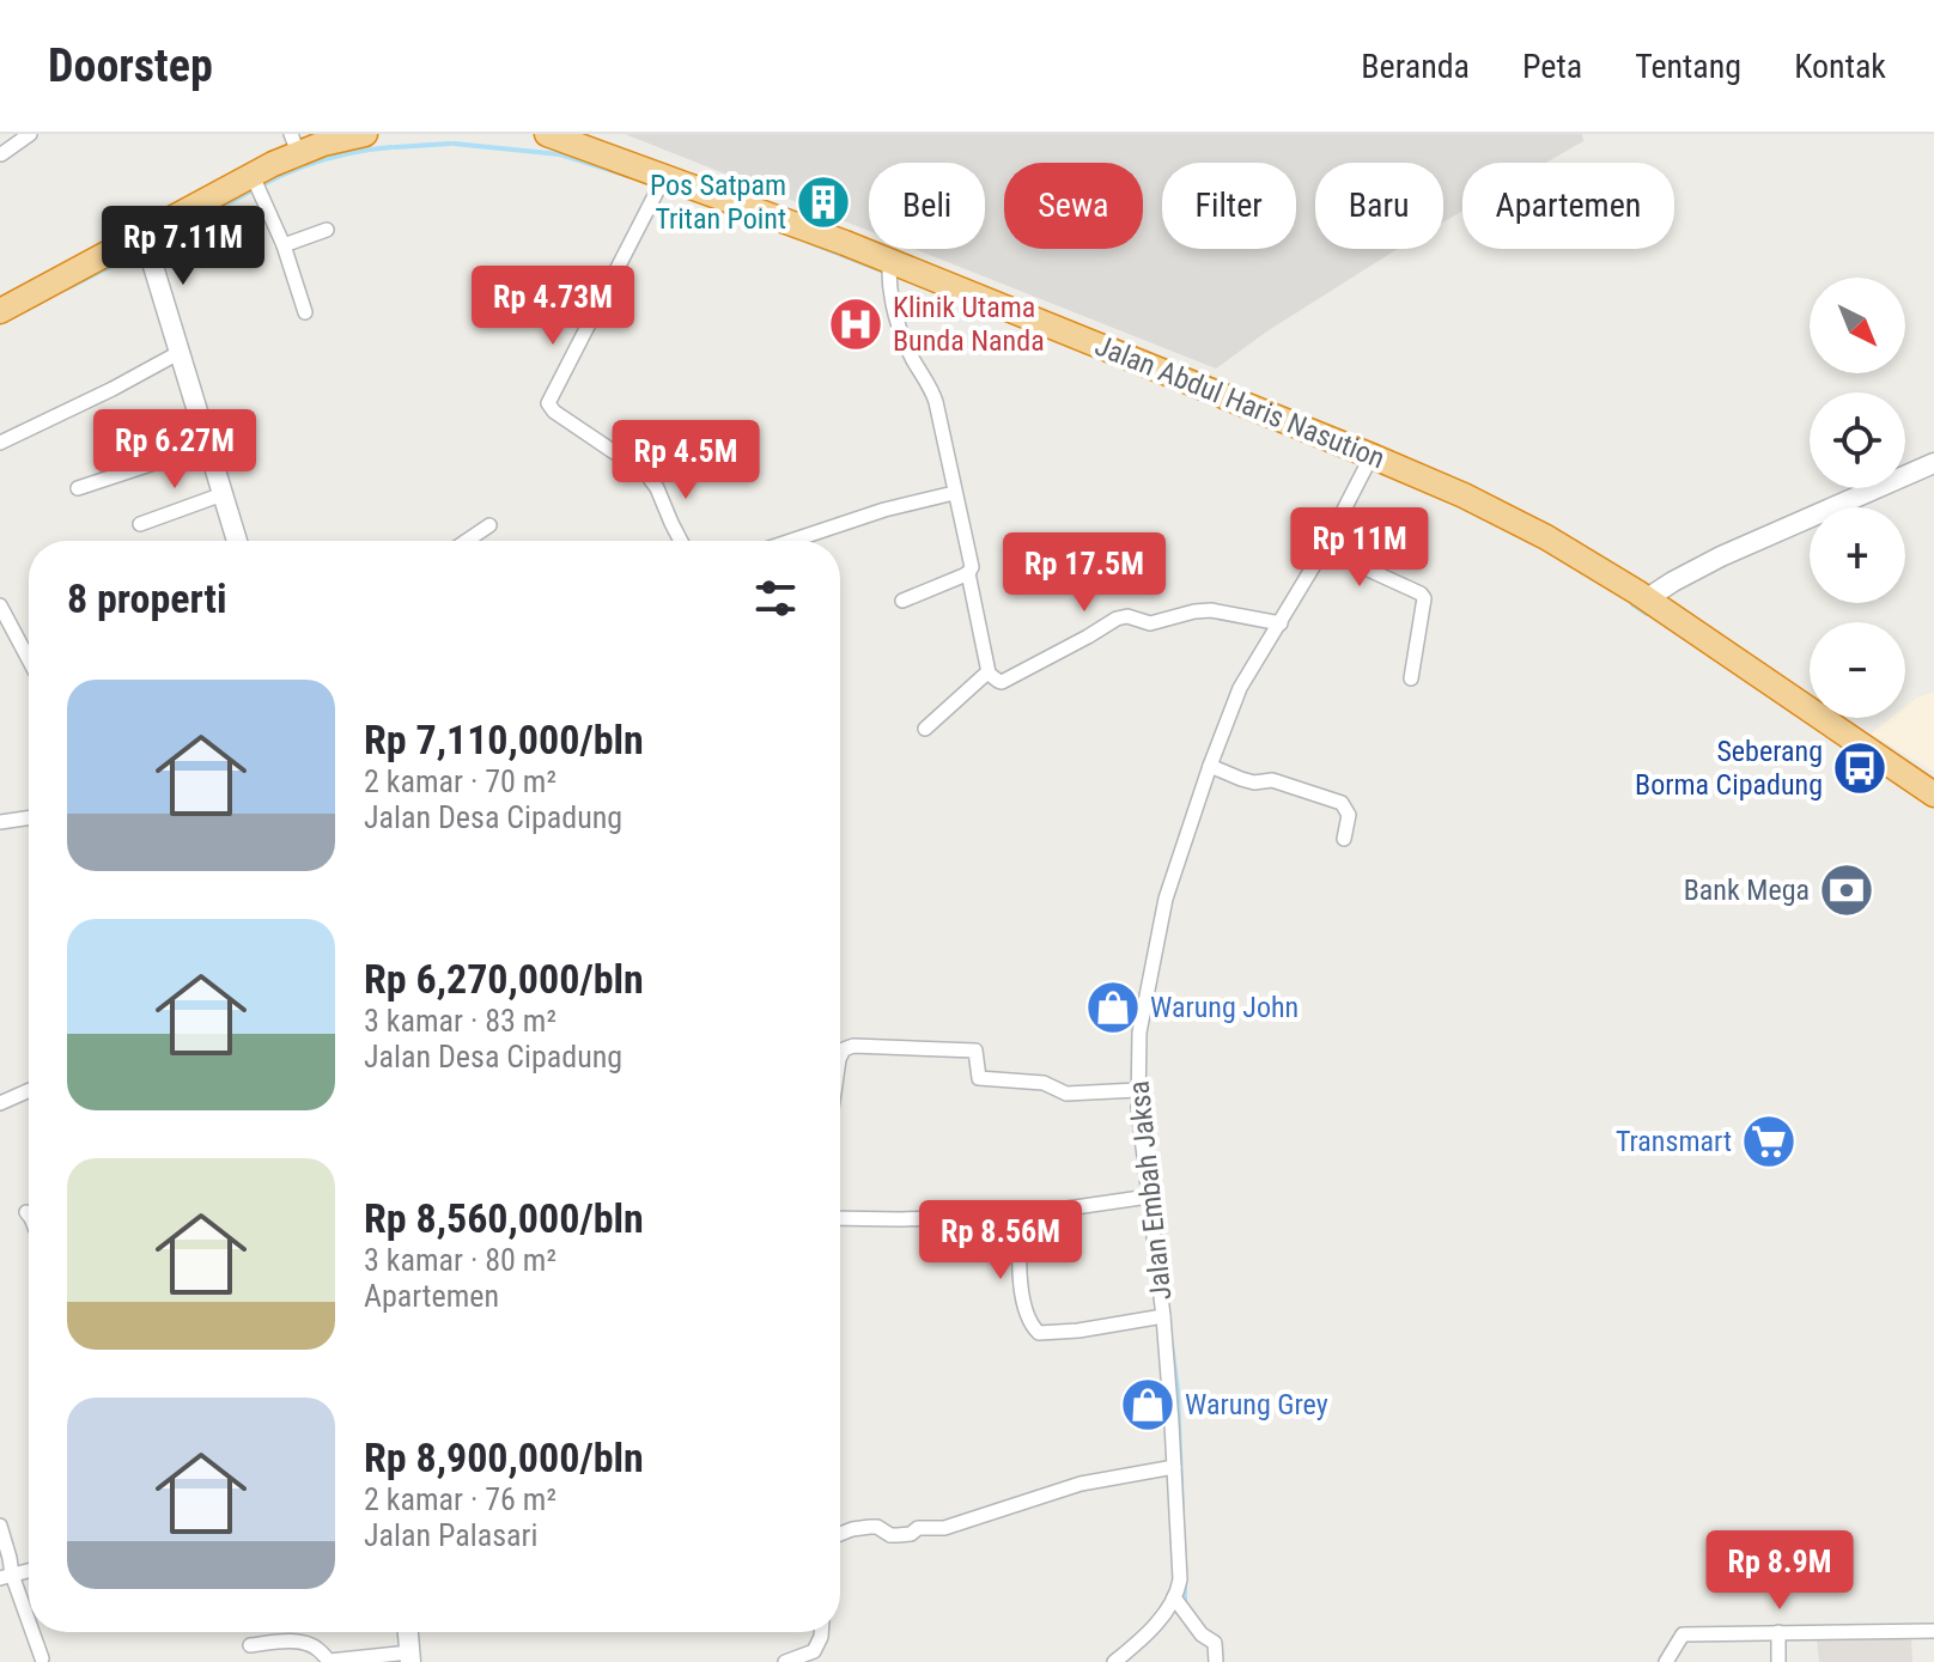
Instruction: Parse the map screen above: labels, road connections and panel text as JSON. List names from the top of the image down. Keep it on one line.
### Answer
{"streets":{"highway":["Jalan Abdul Haris Nasution"],"street":["Jalan Embah Jaksa"]},"crossings":[["Jalan Abdul Haris Nasution","Jalan Embah Jaksa"]],"places":{"building":["Pos Satpam Tritan Point"],"hospital":["Klinik Utama Bunda Nanda"],"bus stop":["Seberang Borma Cipadung"],"bank":["Bank Mega"],"shop":["Warung John","Warung Grey"],"supermarket":["Transmart"]},"north":"bottom right","page":{"header":"Doorstep","nav":["Beranda","Peta","Tentang","Kontak"],"chip":["Beli","Sewa","Filter","Baru","Apartemen"],"price":["Rp 7.11M","Rp 4.73M","Rp 6.27M","Rp 4.5M","Rp 11M","Rp 17.5M","Rp 8.56M","Rp 8.9M"],"map_buttons":["+","−"],"heading":"8 properti","list":[{"name":"Rp 7,110,000/bln","note":"2 kamar · 70 m² · Jalan Desa Cipadung"},{"name":"Rp 6,270,000/bln","note":"3 kamar · 83 m² · Jalan Desa Cipadung"},{"name":"Rp 8,560,000/bln","note":"3 kamar · 80 m² · Apartemen"},{"name":"Rp 8,900,000/bln","note":"2 kamar · 76 m² · Jalan Palasari"}]}}
